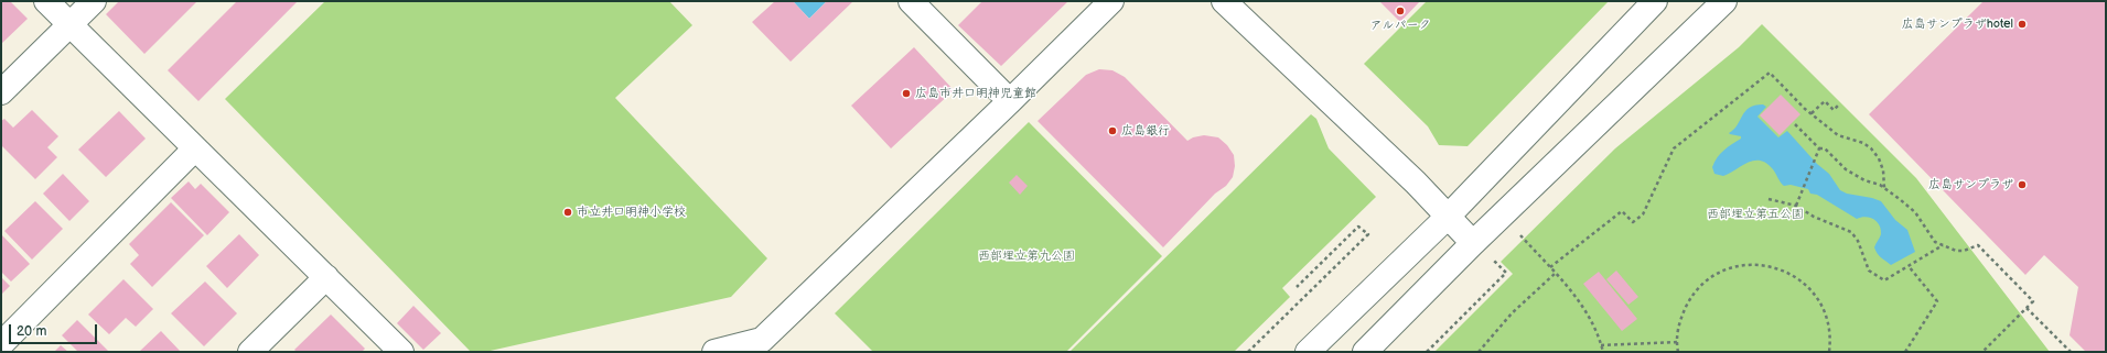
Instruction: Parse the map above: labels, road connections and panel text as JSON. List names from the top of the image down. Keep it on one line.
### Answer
{"parks":["西部埋立第五公園","西部埋立第九公園"],"places":["アルパーク","広島サンプラザhotel","広島市井口明神児童館","広島銀行","広島サンプラザ","市立井口明神小学校"],"scale_bar":"20 m"}
